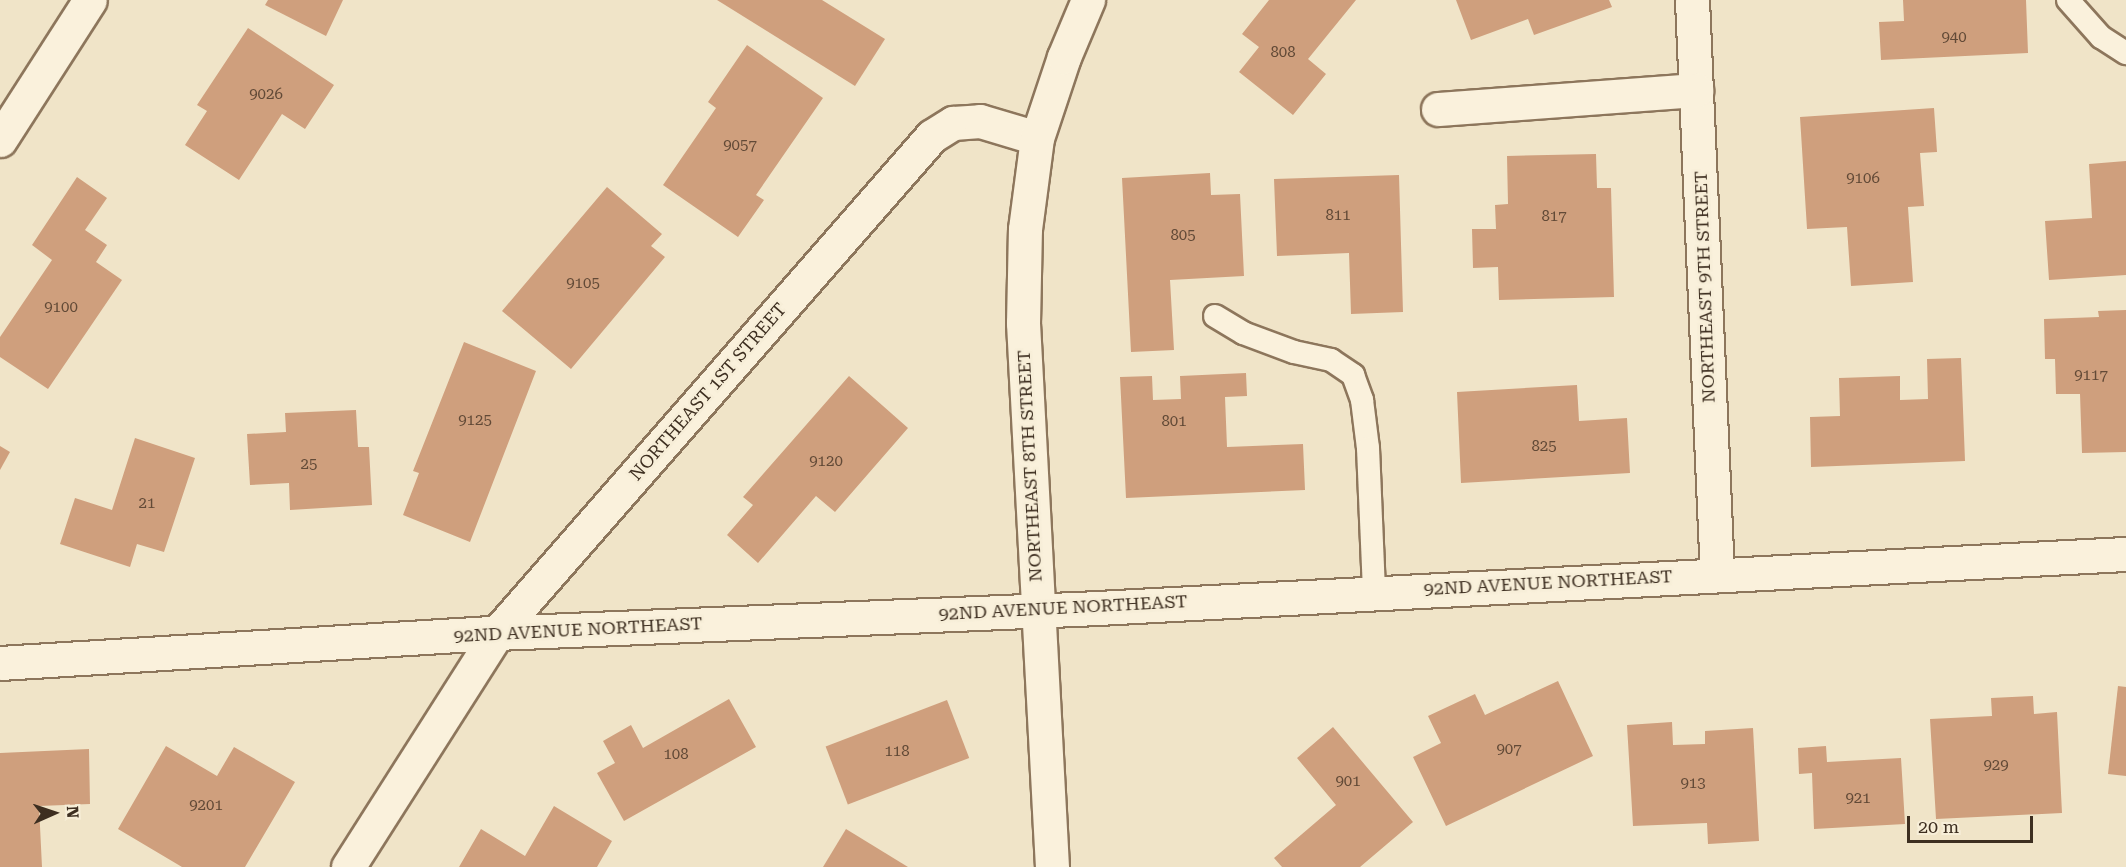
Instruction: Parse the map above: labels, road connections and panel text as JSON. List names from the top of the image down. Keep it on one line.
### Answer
{"streets":{"main road":["NORTHEAST 9TH STREET","NORTHEAST 1ST STREET","NORTHEAST 8TH STREET","92ND AVENUE NORTHEAST"]},"crossings":[["NORTHEAST 9TH STREET","92ND AVENUE NORTHEAST"],["NORTHEAST 1ST STREET","NORTHEAST 8TH STREET"],["NORTHEAST 1ST STREET","92ND AVENUE NORTHEAST"],["NORTHEAST 8TH STREET","92ND AVENUE NORTHEAST"]],"house_numbers":["940","808","9026","9057","9106","811","817","805","9105","9100","9117","9125","801","825","9120","25","21","907","118","108","929","901","913","921","9201"],"scale_bar":"20 m","north":"right"}
